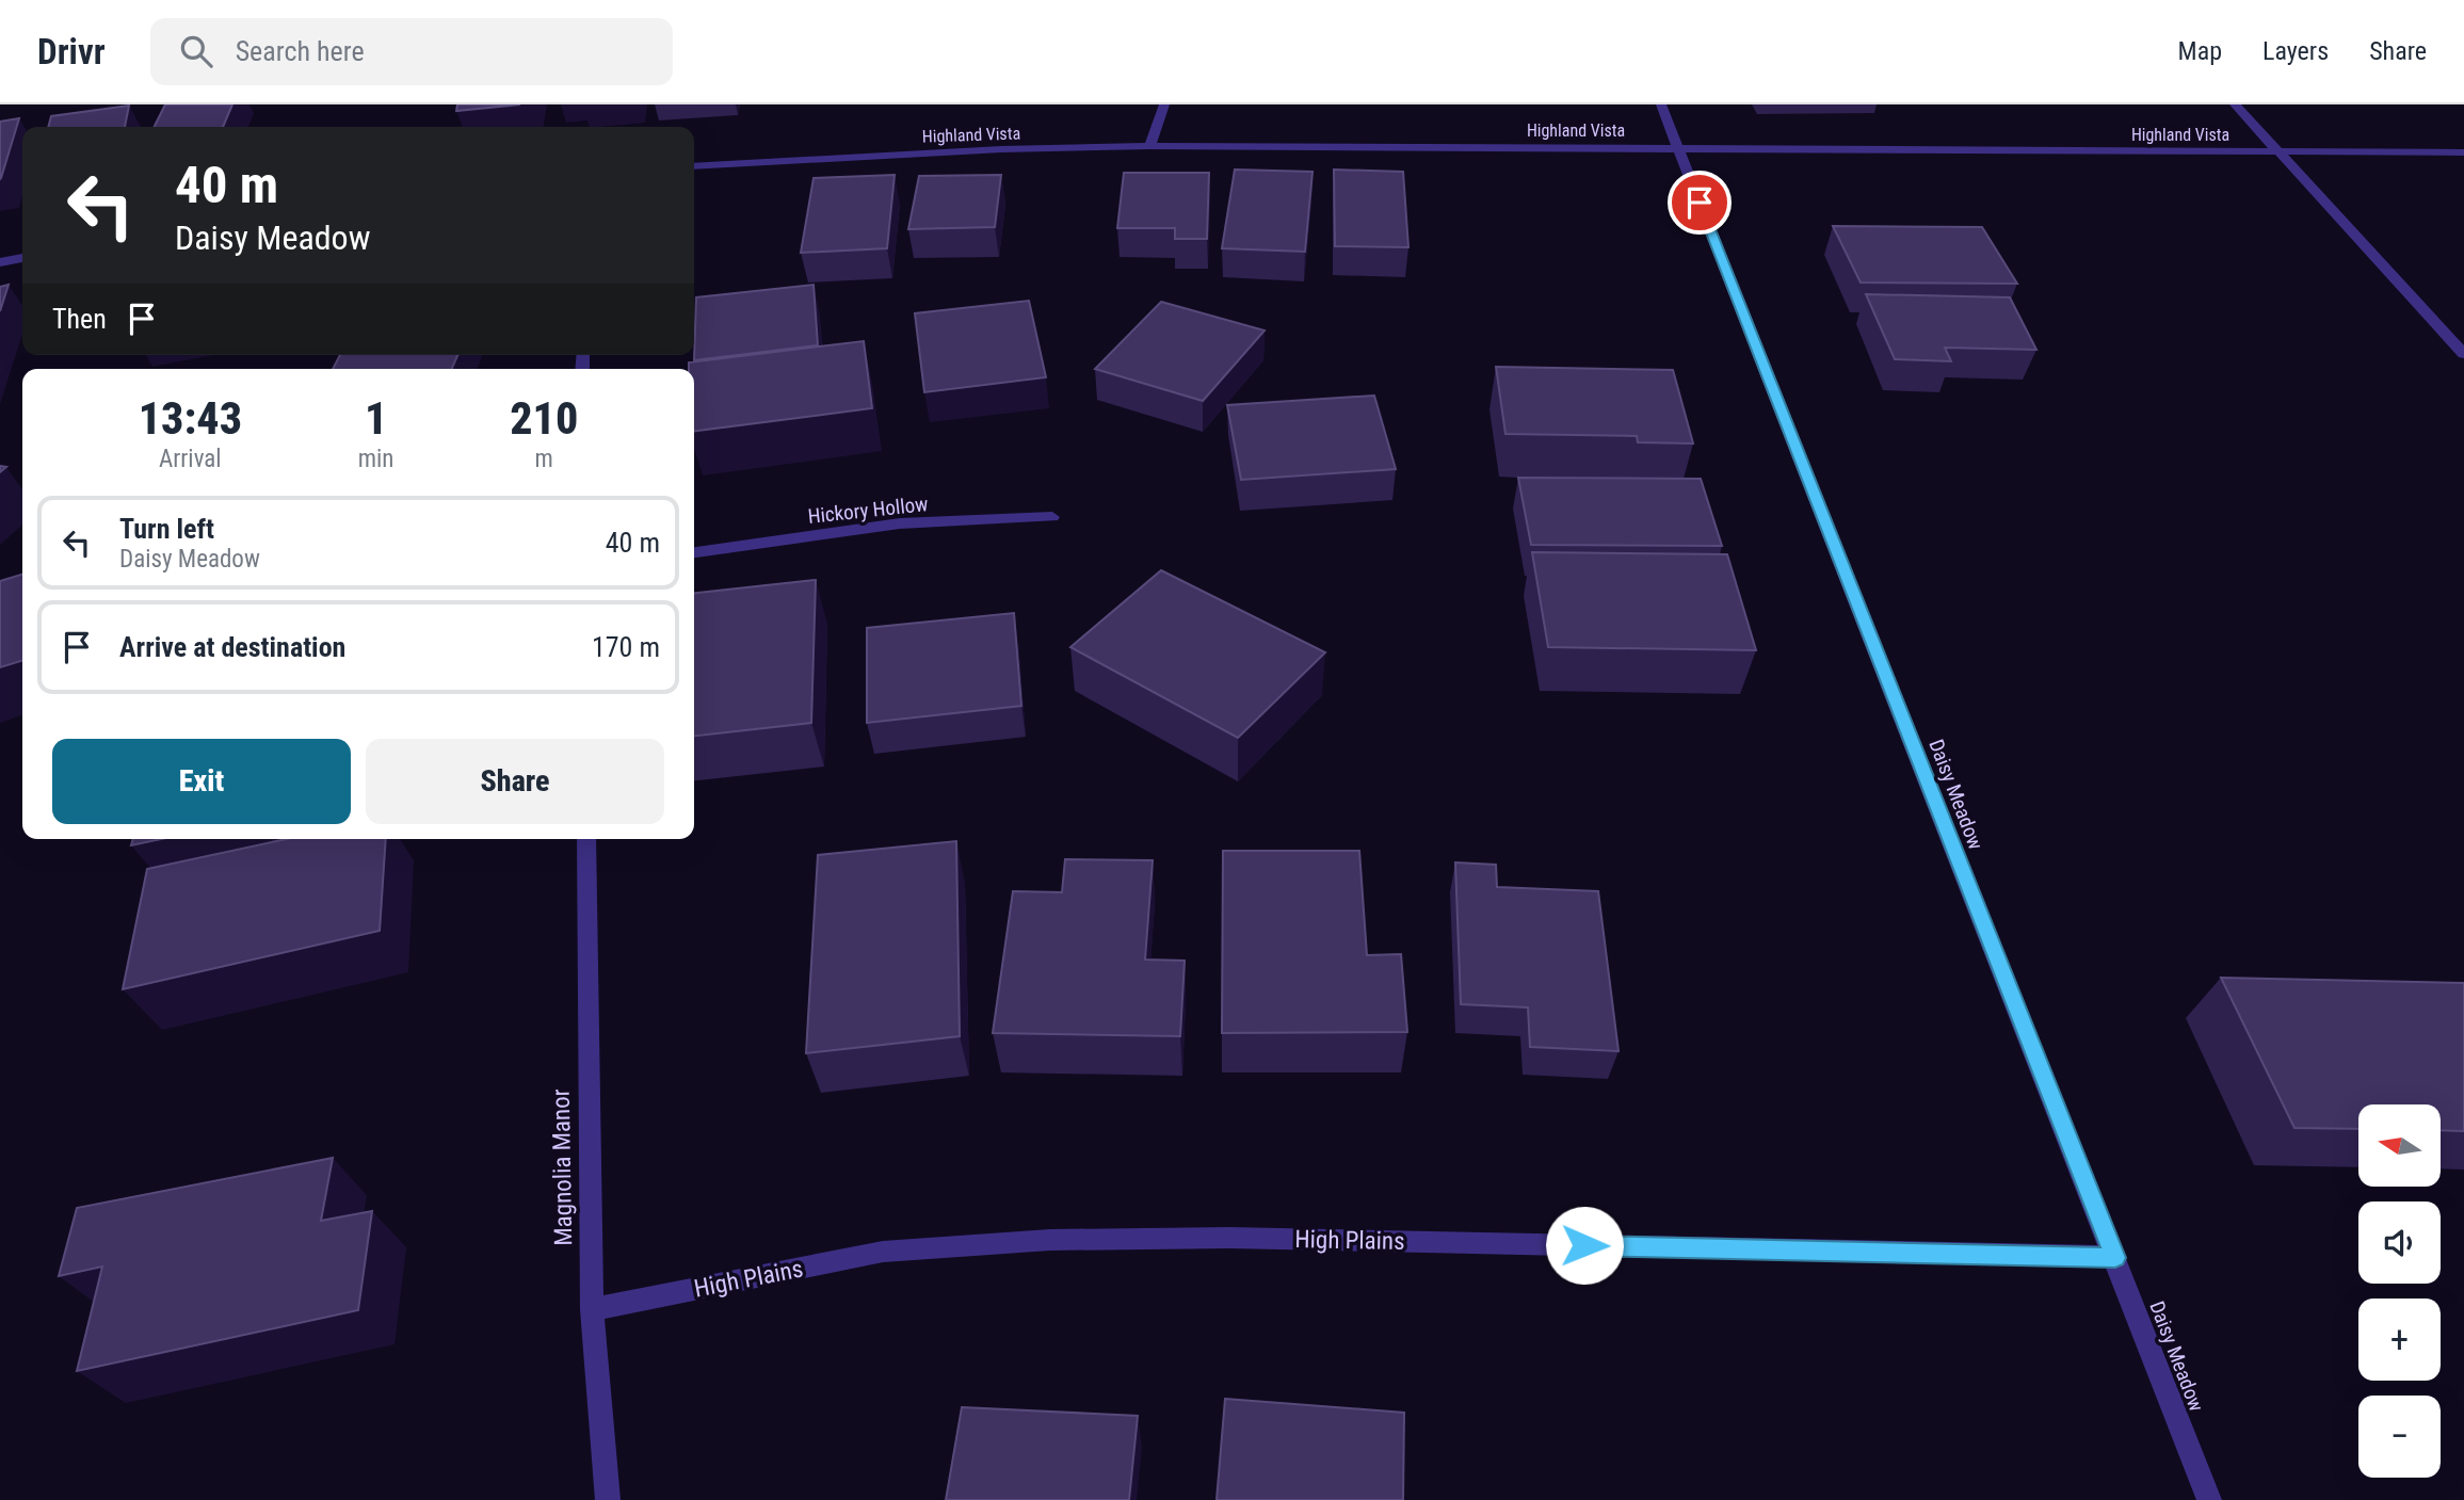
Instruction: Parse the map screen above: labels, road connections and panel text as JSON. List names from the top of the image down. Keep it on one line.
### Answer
{"streets":{"street":["Highland Vista","Hickory Hollow","Daisy Meadow","Magnolia Manor","High Plains"]},"crossings":[["Highland Vista","Daisy Meadow"],["Daisy Meadow","High Plains"],["Magnolia Manor","High Plains"]],"north":"left","page":{"header":"Drivr","search":"Search here","nav":["Map","Layers","Share"],"turn":["40 m","Daisy Meadow"],"then":"Then","eta":["13:43","Arrival","1","min","210","m"],"list":[{"name":"Turn left","note":"Daisy Meadow","value":"40 m"},{"name":"Arrive at destination","value":"170 m"}],"buttons":["Exit","Share"],"map_buttons":["+","−"]}}
